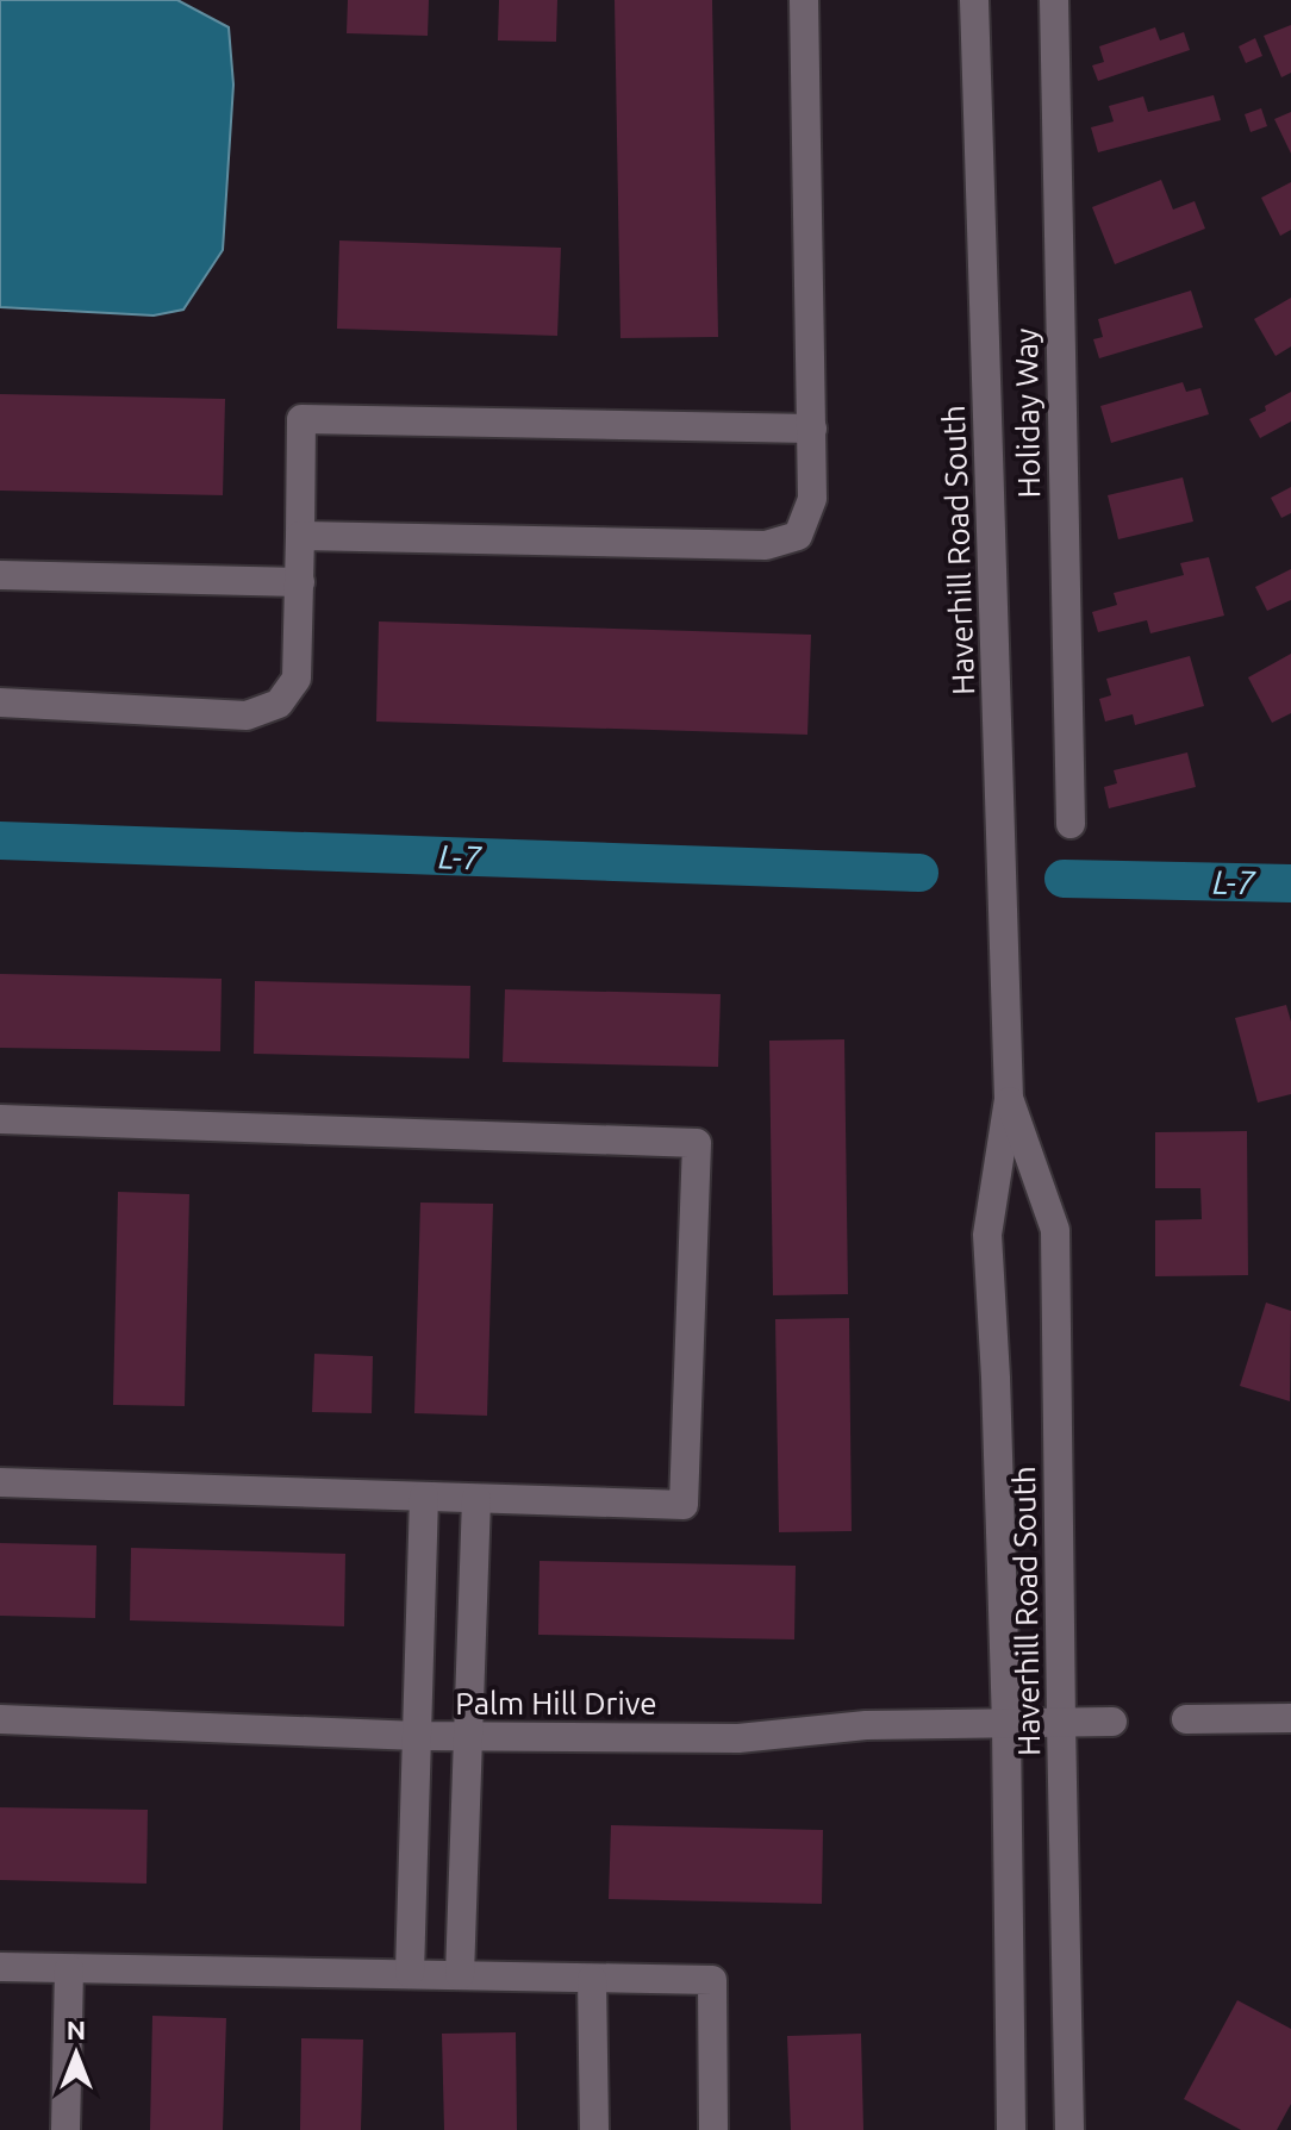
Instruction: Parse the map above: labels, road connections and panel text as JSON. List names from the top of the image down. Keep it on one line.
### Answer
{"streets":{"street":["Holiday Way","Haverhill Road South","Palm Hill Drive"]},"crossings":[["Haverhill Road South","Palm Hill Drive"]],"water":["L-7"],"north":"top"}
